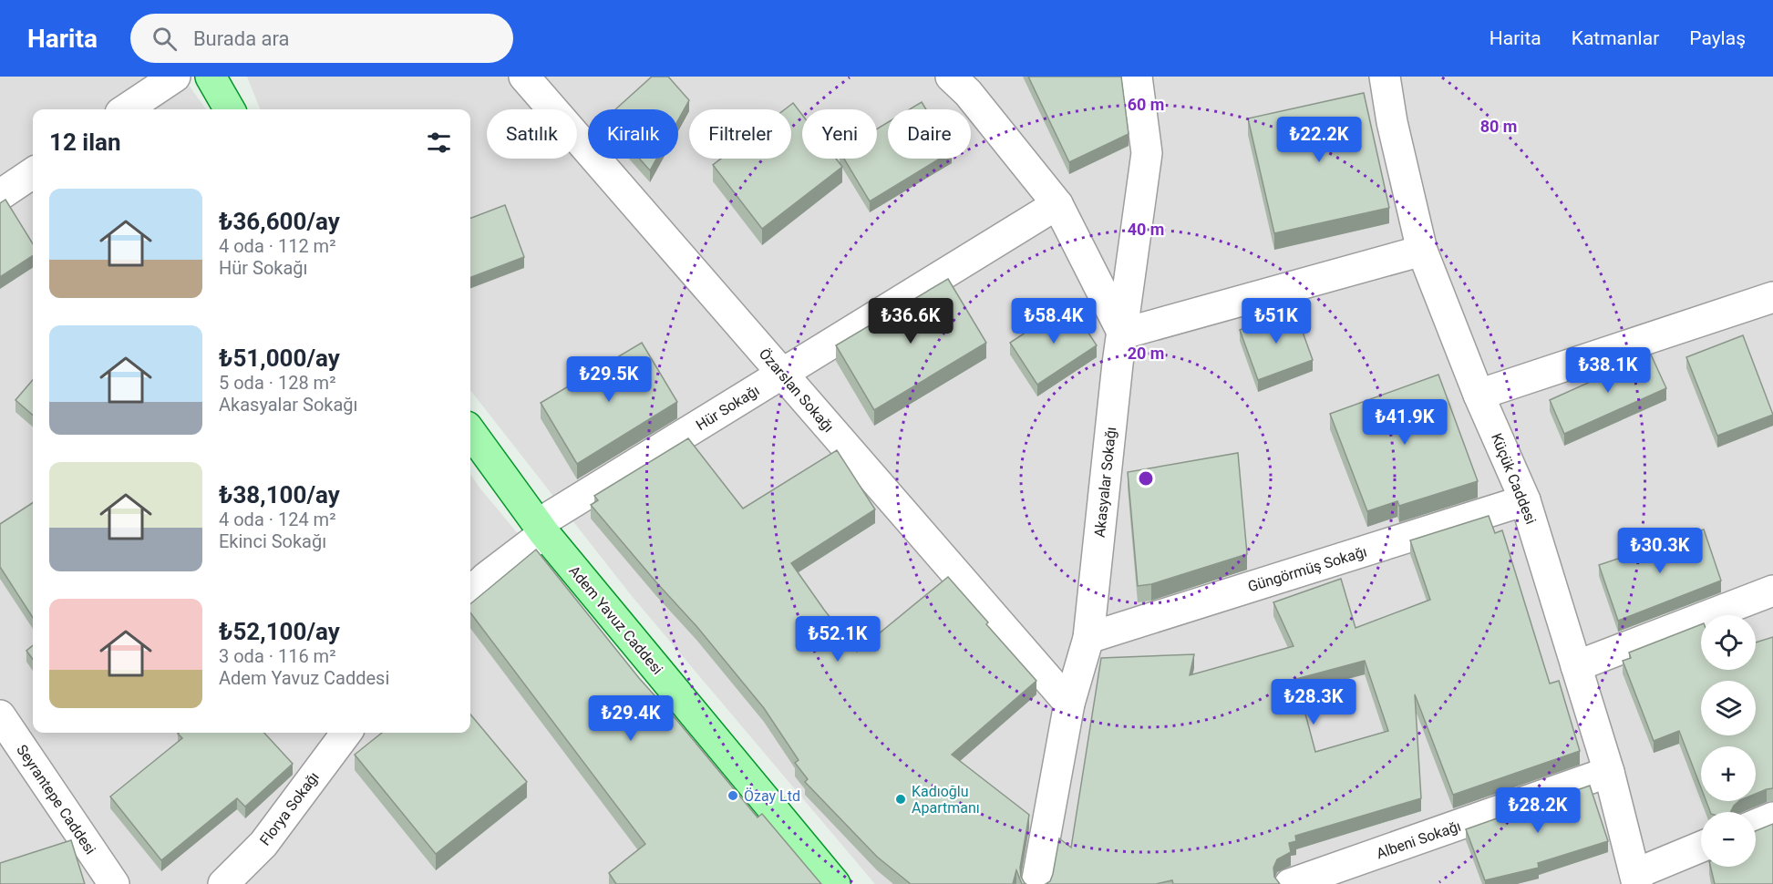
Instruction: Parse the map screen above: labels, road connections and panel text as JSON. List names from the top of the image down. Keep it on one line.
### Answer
{"streets":{"main road":["Adem Yavuz Caddesi"],"street":["Özarslan Sokağı","Hür Sokağı","Küçük Caddesi","Akasyalar Sokağı","Güngörmüş Sokağı","Seyrantepe Caddesi","Florya Sokağı","Albeni Sokağı"]},"crossings":[["Özarslan Sokağı","Hür Sokağı"],["Özarslan Sokağı","Akasyalar Sokağı"],["Hür Sokağı","Adem Yavuz Caddesi"],["Küçük Caddesi","Güngörmüş Sokağı"],["Küçük Caddesi","Albeni Sokağı"],["Akasyalar Sokağı","Güngörmüş Sokağı"]],"places":["Özay Ltd","Kadıoğlu Apartmanı"],"page":{"header":"Harita","search":"Burada ara","nav":["Harita","Katmanlar","Paylaş"],"chip":["Satılık","Kiralık","Filtreler","Yeni","Daire"],"heading":"12 ilan","price":["₺22.2K","₺36.6K","₺58.4K","₺51K","₺38.1K","₺29.5K","₺41.9K","₺30.3K","₺52.1K","₺28.3K","₺29.4K","₺28.2K"],"list":[{"name":"₺36,600/ay","note":"4 oda · 112 m² · Hür Sokağı"},{"name":"₺51,000/ay","note":"5 oda · 128 m² · Akasyalar Sokağı"},{"name":"₺38,100/ay","note":"4 oda · 124 m² · Ekinci Sokağı"},{"name":"₺52,100/ay","note":"3 oda · 116 m² · Adem Yavuz Caddesi"}],"map_buttons":["+","−"]},"rings":["60 m","80 m","40 m","20 m"]}
